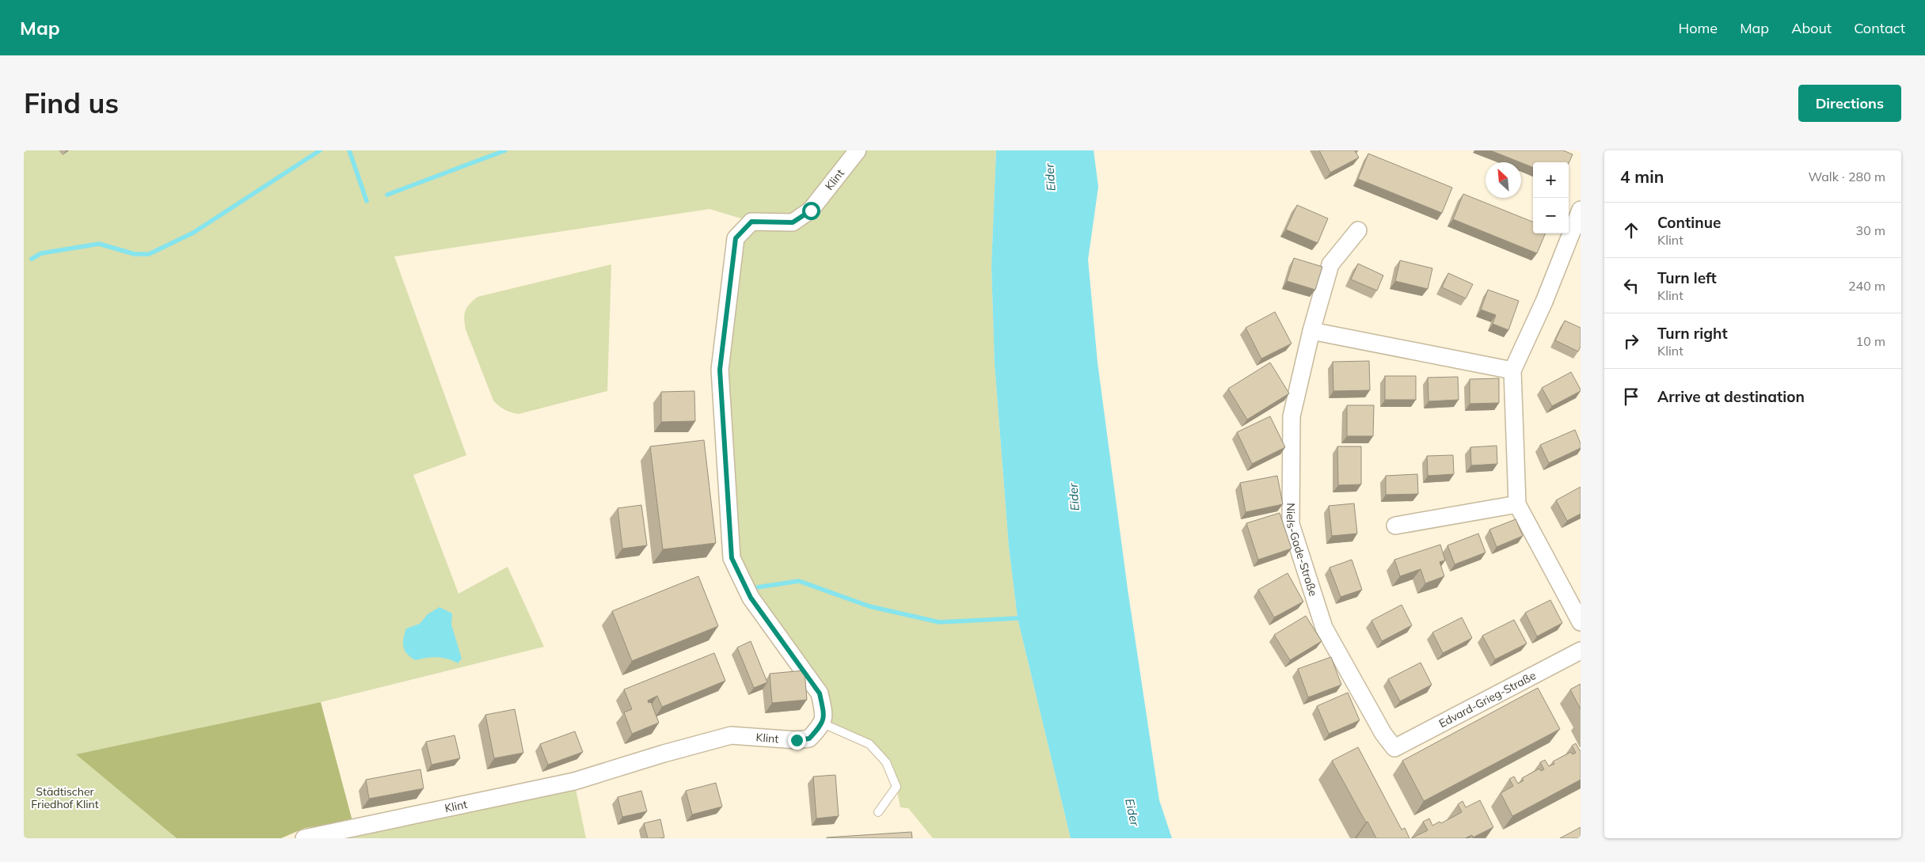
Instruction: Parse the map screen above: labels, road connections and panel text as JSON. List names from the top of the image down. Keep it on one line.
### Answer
{"streets":{"street":["Klint","Niels-Gade-Straße","Edvard-Grieg-Straße"]},"crossings":[["Niels-Gade-Straße","Edvard-Grieg-Straße"]],"water":["Eider"],"parks":["Städtischer Friedhof Klint"],"north":"top left","page":{"header":"Map","nav":["Home","Map","About","Contact"],"buttons":"Directions","title":"Find us","heading":["4 min","Walk · 280 m"],"map_buttons":["+","−"],"list":[["Continue","Klint","30 m"],["Turn left","Klint","240 m"],["Turn right","Klint","10 m"],"Arrive at destination"]}}
